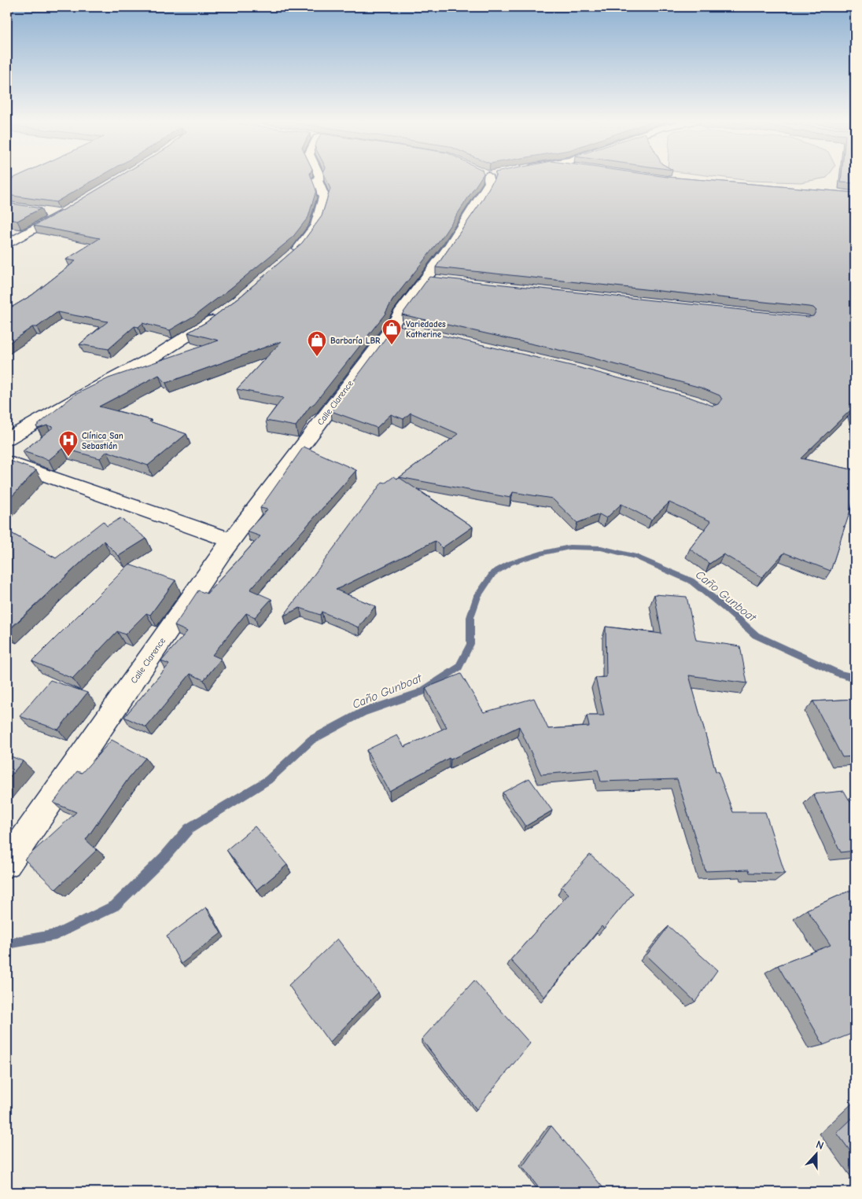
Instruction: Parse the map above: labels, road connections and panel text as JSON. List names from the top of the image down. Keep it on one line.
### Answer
{"streets":{"street":["Calle Clarence"]},"water":["Caño Gunboat"],"places":{"shop":["Variedades Katherine","Barbaría LBR"],"hospital":["Clínica San Sebastián"]},"north":"top"}
